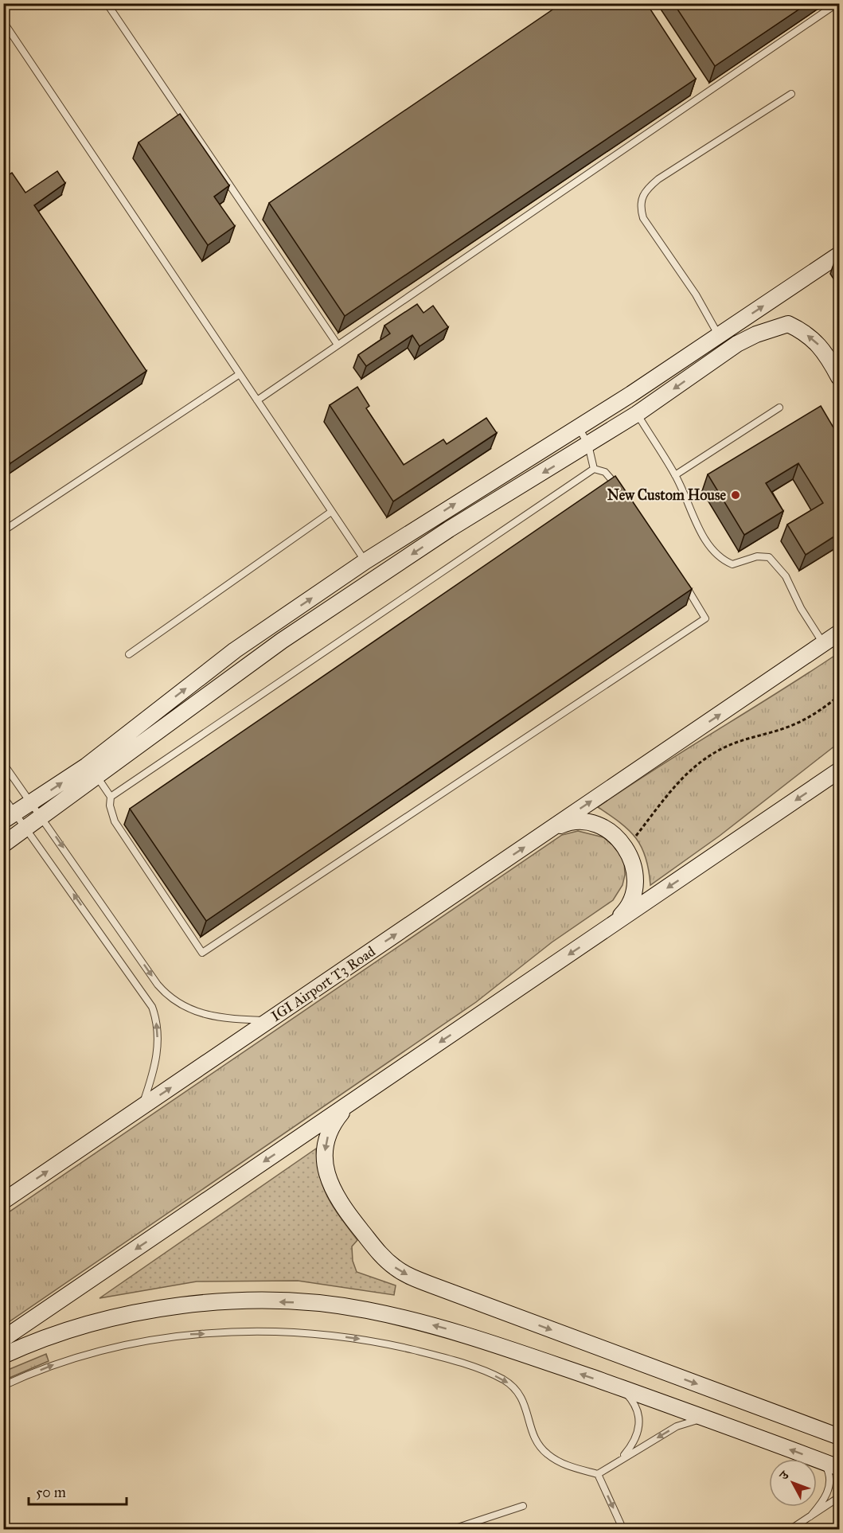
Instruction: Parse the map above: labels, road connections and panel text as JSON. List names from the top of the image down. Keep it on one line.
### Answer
{"streets":{"main road":["IGI Airport T3 Road"]},"places":["New Custom House"],"scale_bar":"50 m","north":"top left"}
